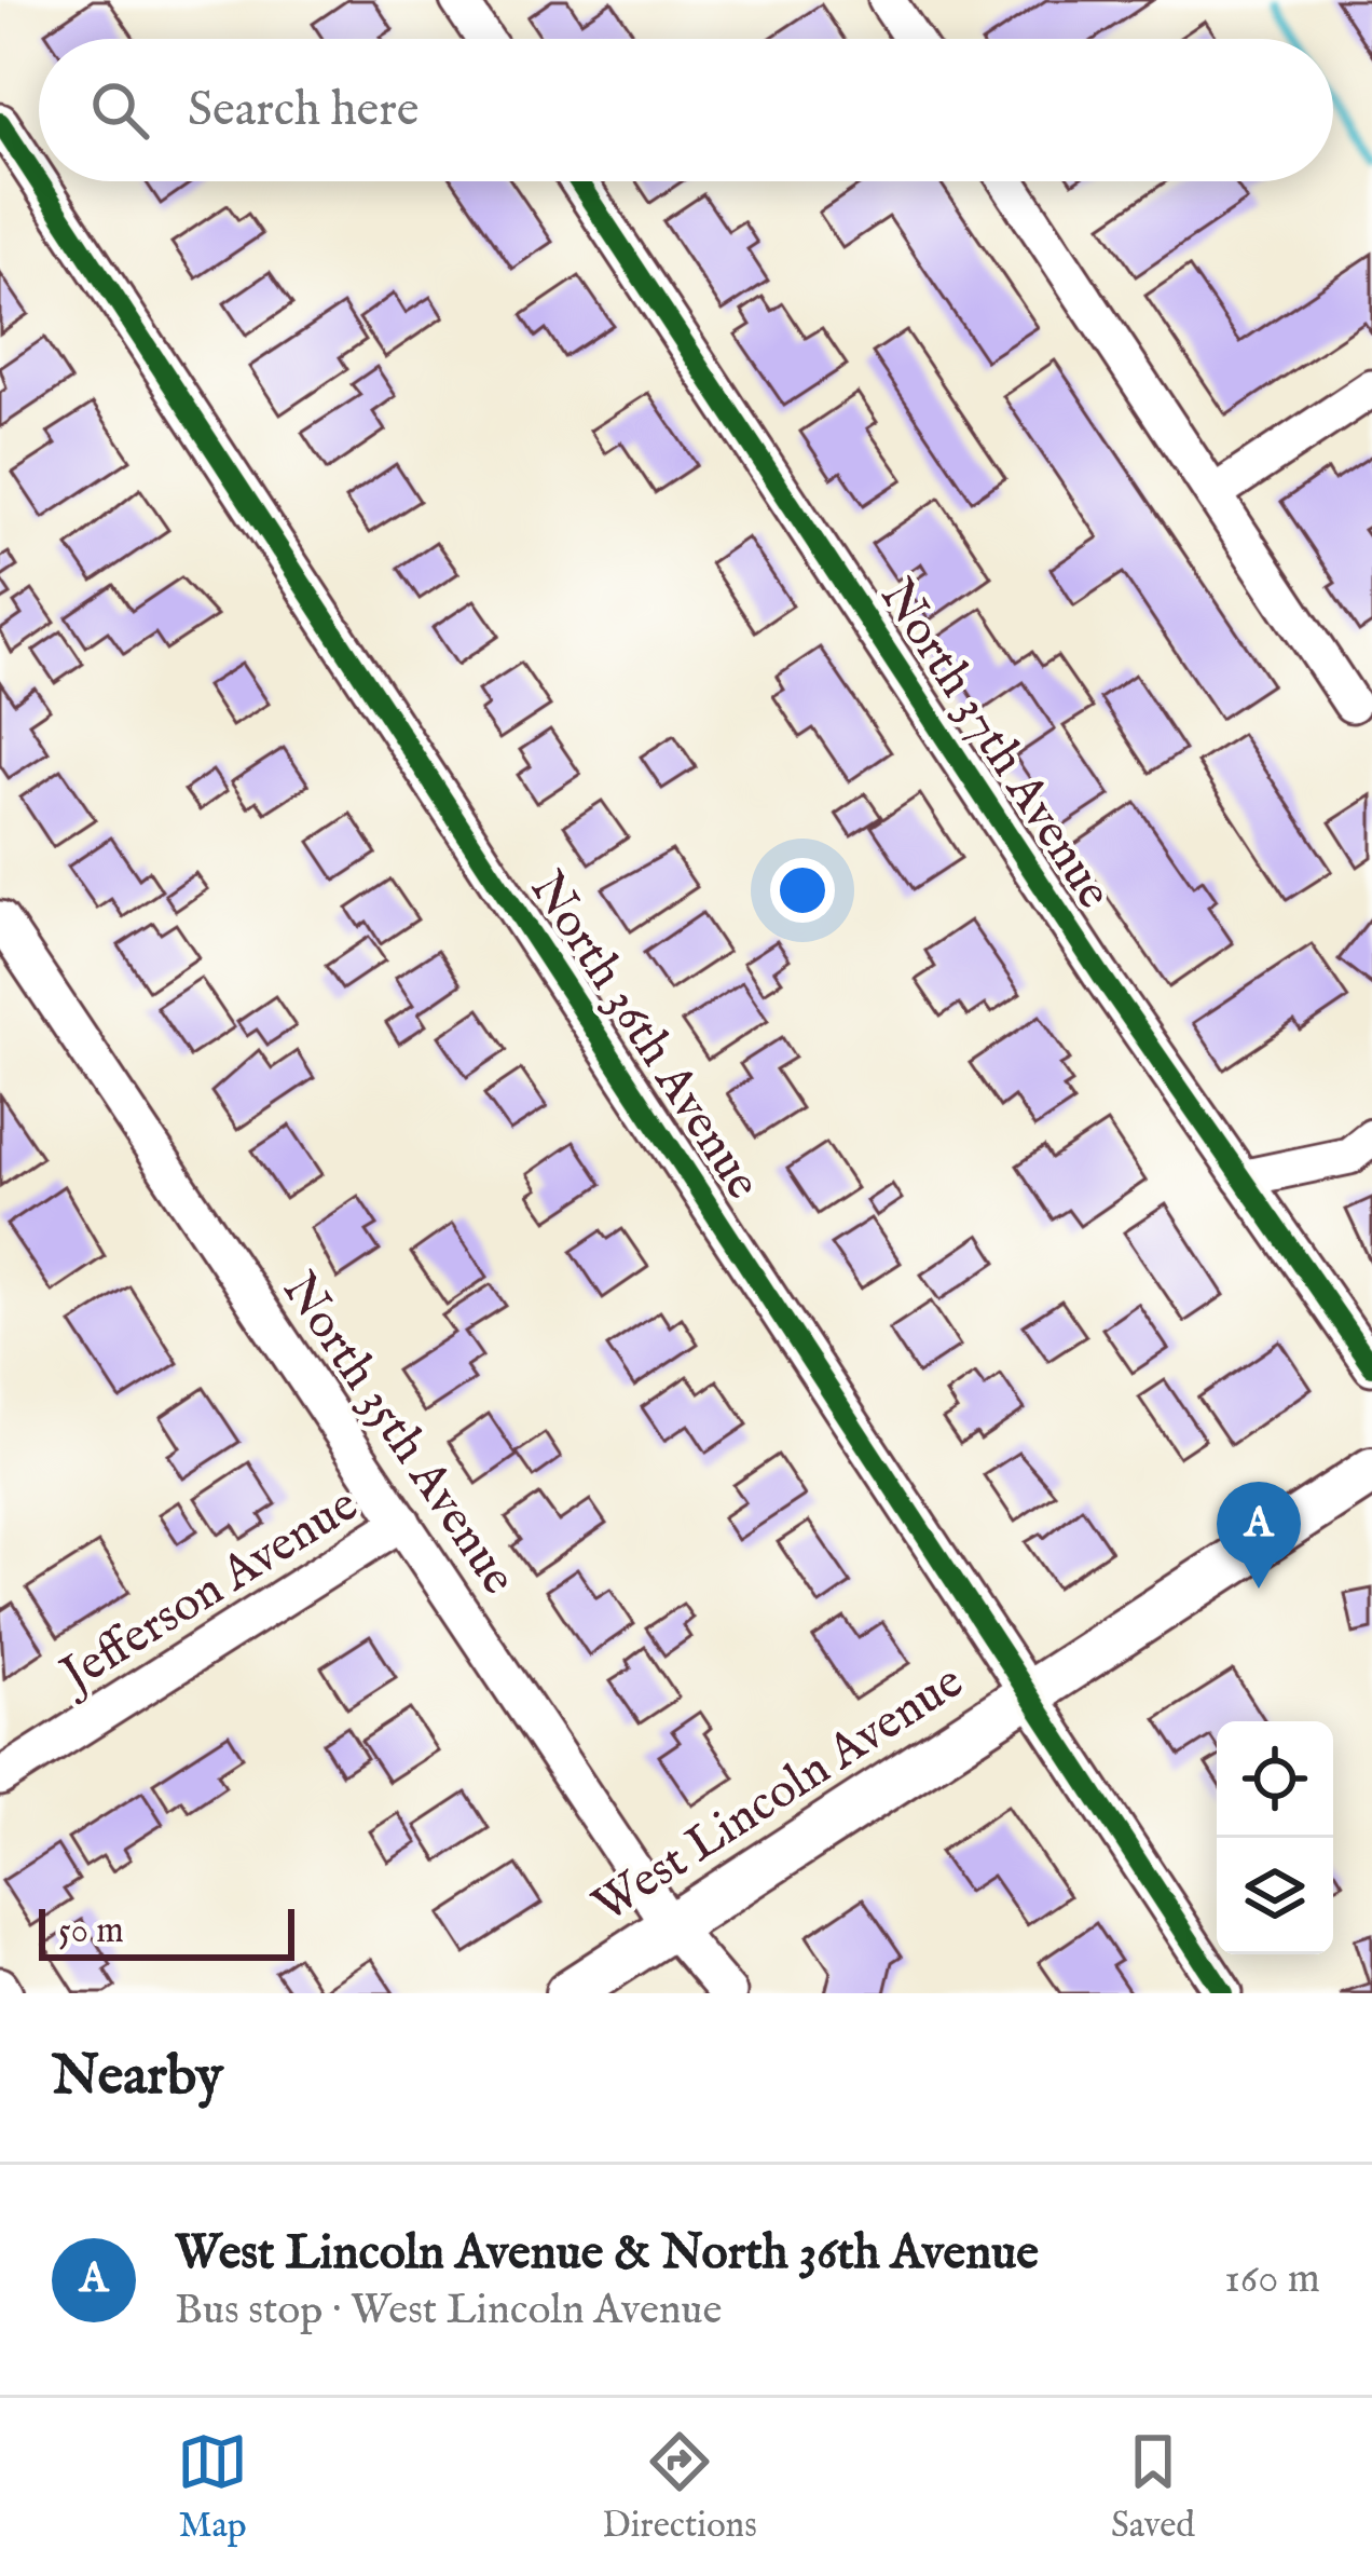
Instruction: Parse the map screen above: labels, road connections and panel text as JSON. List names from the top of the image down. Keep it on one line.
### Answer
{"streets":{"street":["North 37th Avenue","North 36th Avenue","North 35th Avenue","Jefferson Avenue","West Lincoln Avenue"]},"crossings":[["North 36th Avenue","West Lincoln Avenue"],["North 35th Avenue","Jefferson Avenue"],["North 35th Avenue","West Lincoln Avenue"]],"scale_bar":"50 m","page":{"search":"Search here","pins":"A","scale":"50 m","heading":"Nearby","list":[{"mark":"A","name":"West Lincoln Avenue & North 36th Avenue","note":"Bus stop · West Lincoln Avenue","value":"160 m"}],"nav":["Map","Directions","Saved"]}}
